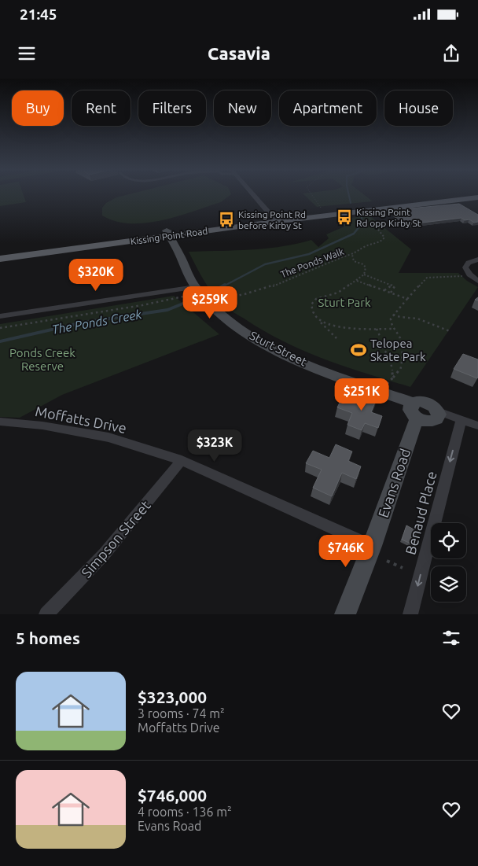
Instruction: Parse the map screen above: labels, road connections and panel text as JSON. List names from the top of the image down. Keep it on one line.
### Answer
{"streets":{"main road":["Kissing Point Road"],"street":["Sturt Street","Moffatts Drive","Evans Road","Benaud Place","Simpson Street"],"path":["The Ponds Walk"]},"crossings":[["Kissing Point Road","Sturt Street"],["Sturt Street","Evans Road"],["Moffatts Drive","Evans Road"],["Moffatts Drive","Simpson Street"]],"one_way":["Benaud Place"],"water":["The Ponds Creek"],"parks":["Sturt Park","Ponds Creek Reserve"],"places":{"bus stop":["Kissing Point Rd opp Kirby St","Kissing Point Rd before Kirby St"],"sports":["Telopea Skate Park"]},"page":{"status":"21:45","header":"Casavia","chip":["Buy","Rent","Filters","New","Apartment","House"],"price":["$320K","$259K","$251K","$323K","$746K"],"heading":"5 homes","list":[{"name":"$323,000","note":"3 rooms · 74 m² · Moffatts Drive"},{"name":"$746,000","note":"4 rooms · 136 m² · Evans Road"}]}}
